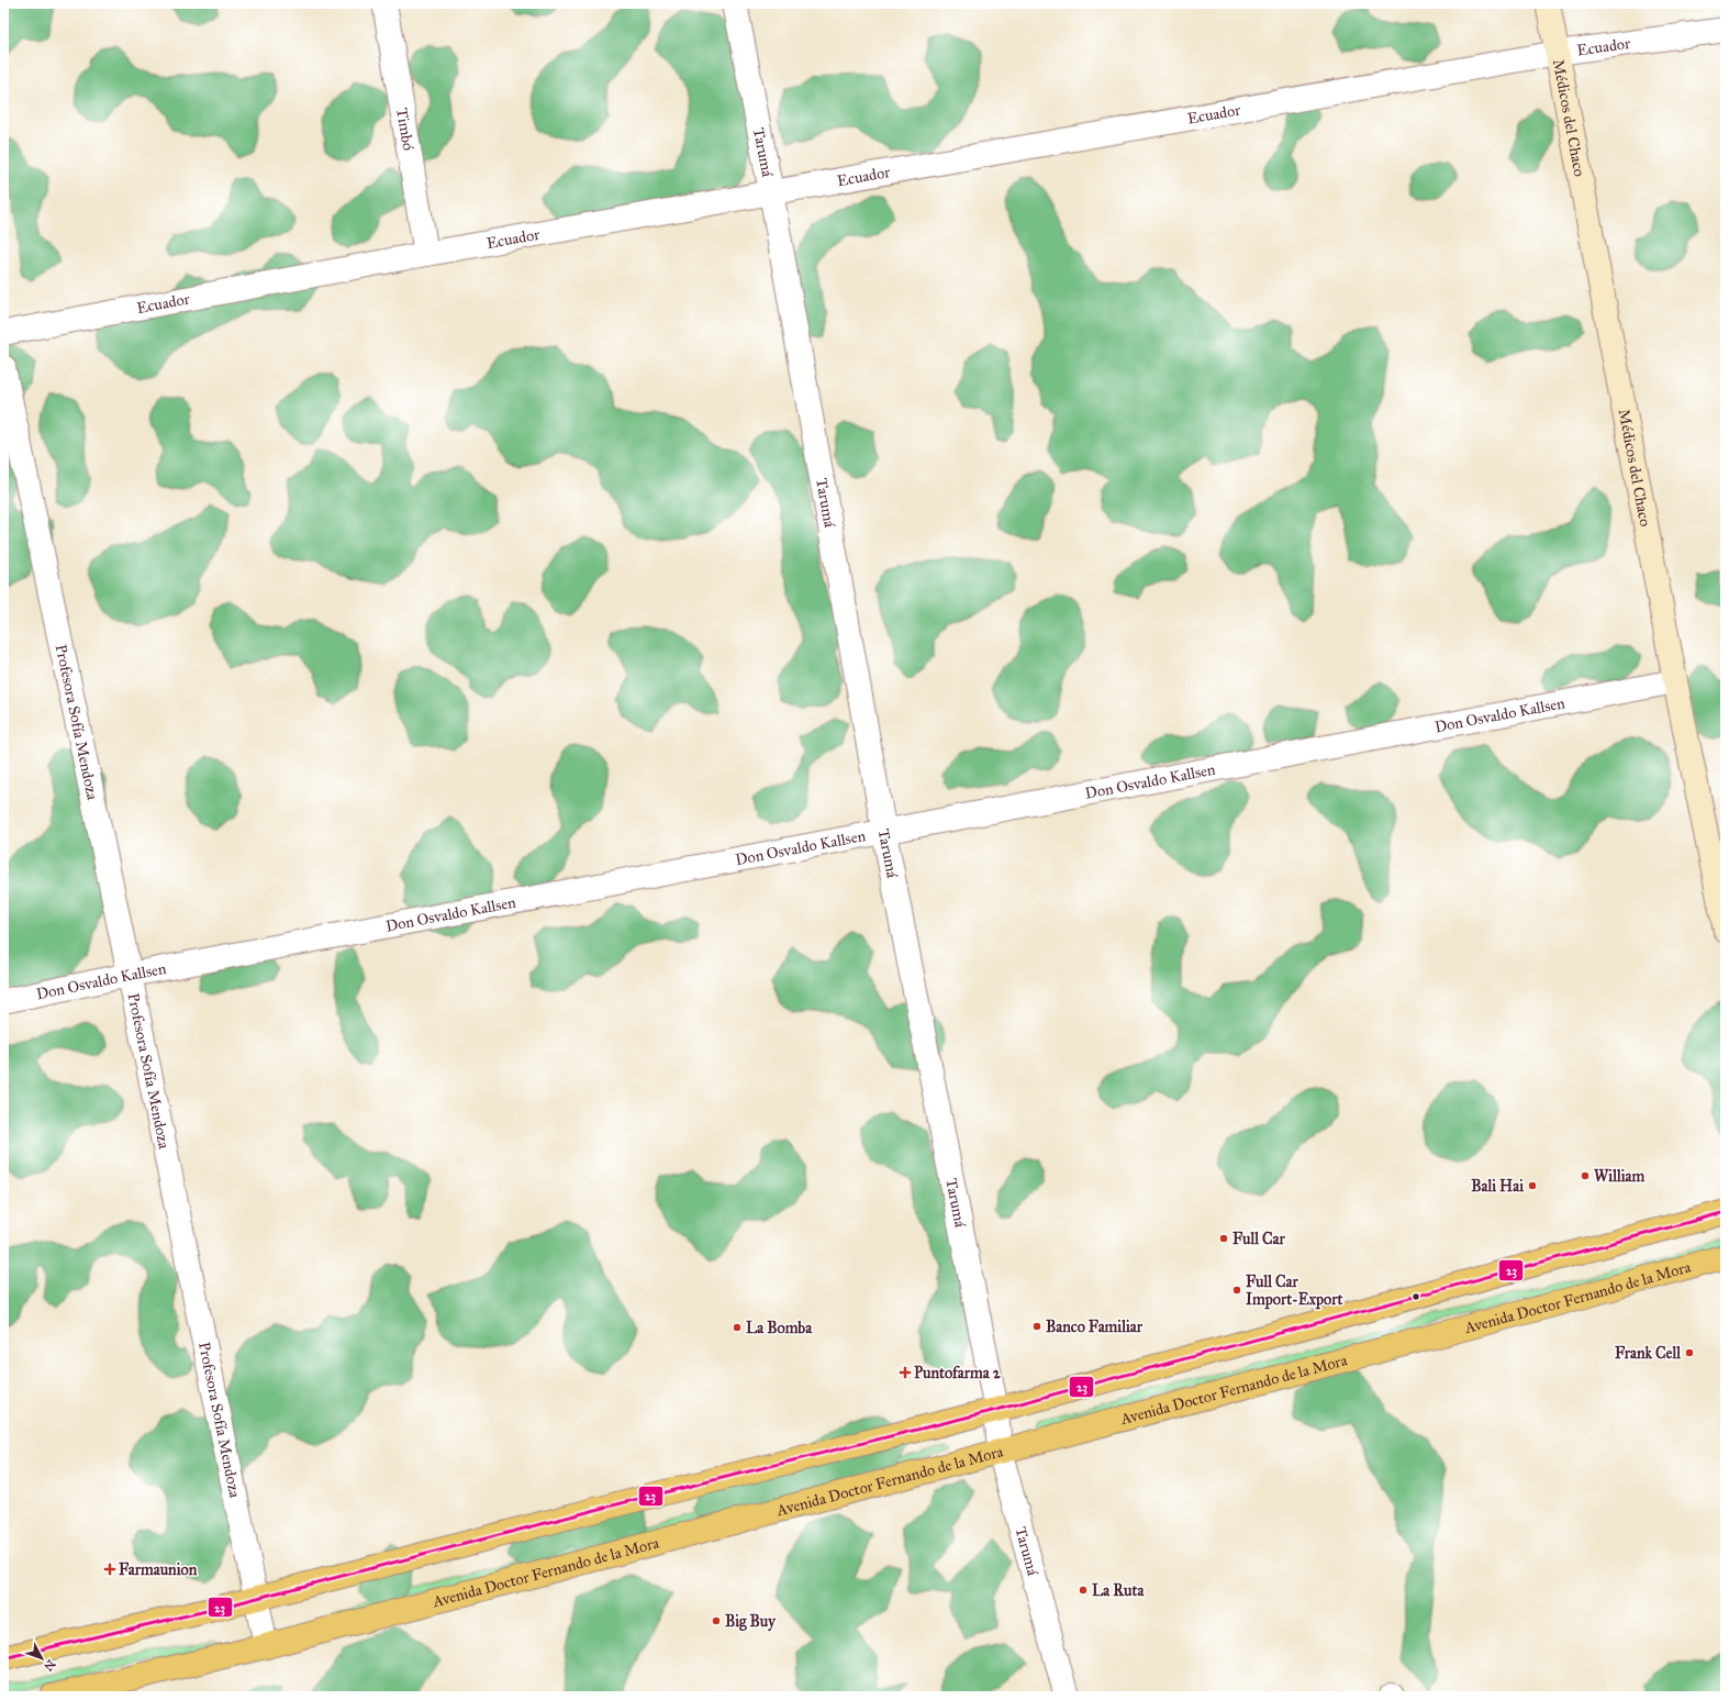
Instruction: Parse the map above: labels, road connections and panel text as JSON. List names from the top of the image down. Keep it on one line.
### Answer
{"streets":{"highway":["Avenida Doctor Fernando de la Mora"],"main road":["Médicos del Chaco"],"street":["Ecuador","Timbó","Tarumá","Don Osvaldo Kallsen","Profesora Sofía Mendoza"]},"crossings":[["Ecuador","Médicos del Chaco"],["Ecuador","Timbó"],["Ecuador","Tarumá"],["Médicos del Chaco","Don Osvaldo Kallsen"],["Tarumá","Don Osvaldo Kallsen"],["Tarumá","Avenida Doctor Fernando de la Mora"],["Don Osvaldo Kallsen","Profesora Sofía Mendoza"],["Profesora Sofía Mendoza","Avenida Doctor Fernando de la Mora"]],"places":{"other":["William","Bali Hai","Full Car","Full Car Import-Export","Banco Familiar","La Bomba","Frank Cell","La Ruta","Big Buy"],"health":["Puntofarma 2","Farmaunion"]},"lines":["transit line 23"],"north":"bottom right"}
